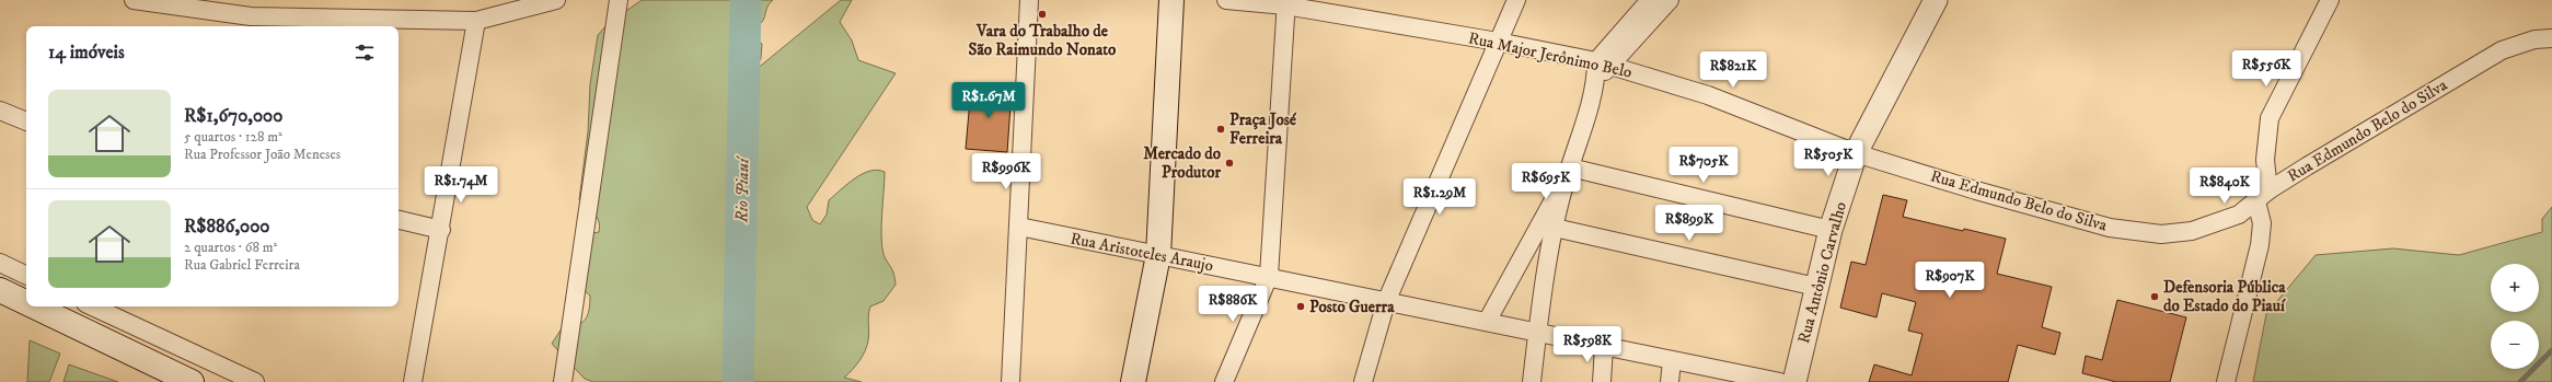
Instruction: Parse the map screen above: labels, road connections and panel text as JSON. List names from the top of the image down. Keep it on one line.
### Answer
{"streets":{"street":["Rua Major Jerônimo Belo","Rua Edmundo Belo do Silva","Rua Aristoteles Araujo","Rua Antônio Carvalho"]},"crossings":[["Rua Major Jerônimo Belo","Rua Edmundo Belo do Silva"],["Rua Major Jerônimo Belo","Rua Antônio Carvalho"],["Rua Edmundo Belo do Silva","Rua Antônio Carvalho"]],"water":["Rio Piauí"],"places":["Vara do Trabalho de São Raimundo Nonato","Praça José Ferreira","Mercado do Produtor","Defensoria Pública do Estado do Piauí","Posto Guerra"],"page":{"heading":"14 imóveis","price":["R$556K","R$821K","R$1.67M","R$505K","R$705K","R$996K","R$695K","R$1.74M","R$840K","R$1.29M","R$899K","R$907K","R$886K","R$598K"],"list":[{"name":"R$1,670,000","note":"5 quartos · 128 m² · Rua Professor João Meneses"},{"name":"R$886,000","note":"2 quartos · 68 m² · Rua Gabriel Ferreira"}],"map_buttons":["+","−"]}}
